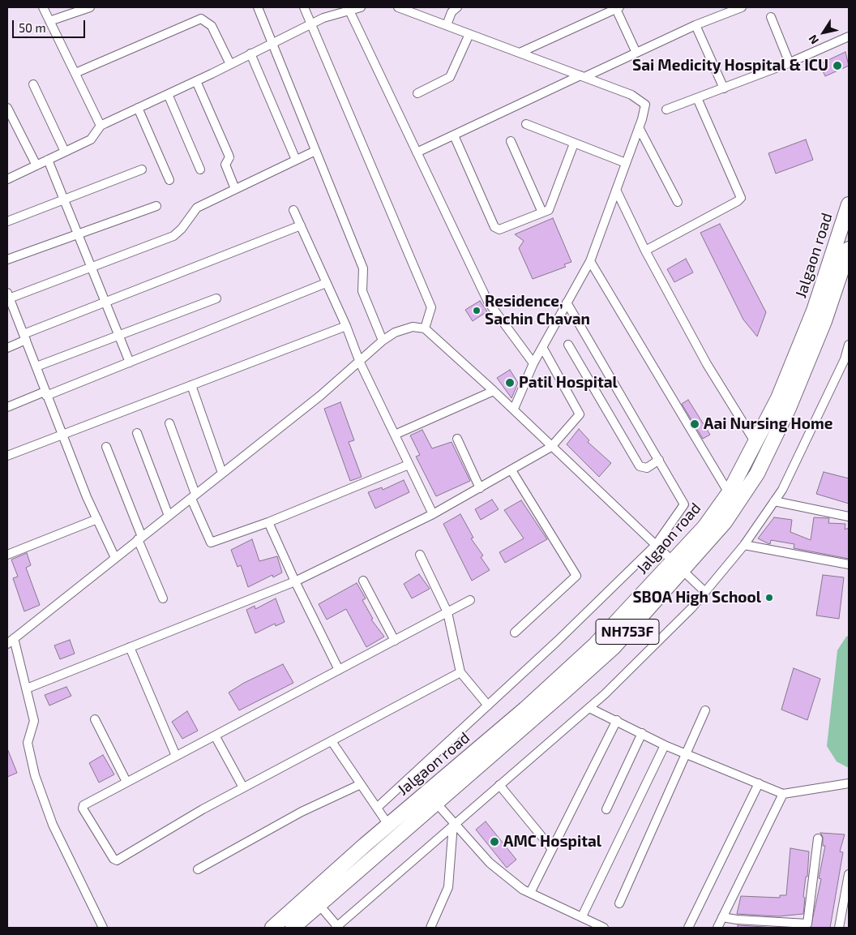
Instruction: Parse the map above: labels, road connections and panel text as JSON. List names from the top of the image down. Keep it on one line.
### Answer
{"streets":{"highway":["Jalgaon road","NH753F"]},"places":["Sai Medicity Hospital & ICU","Residence, Sachin Chavan","Patil Hospital","Aai Nursing Home","SBOA High School","AMC Hospital"],"scale_bar":"50 m","north":"bottom left"}
